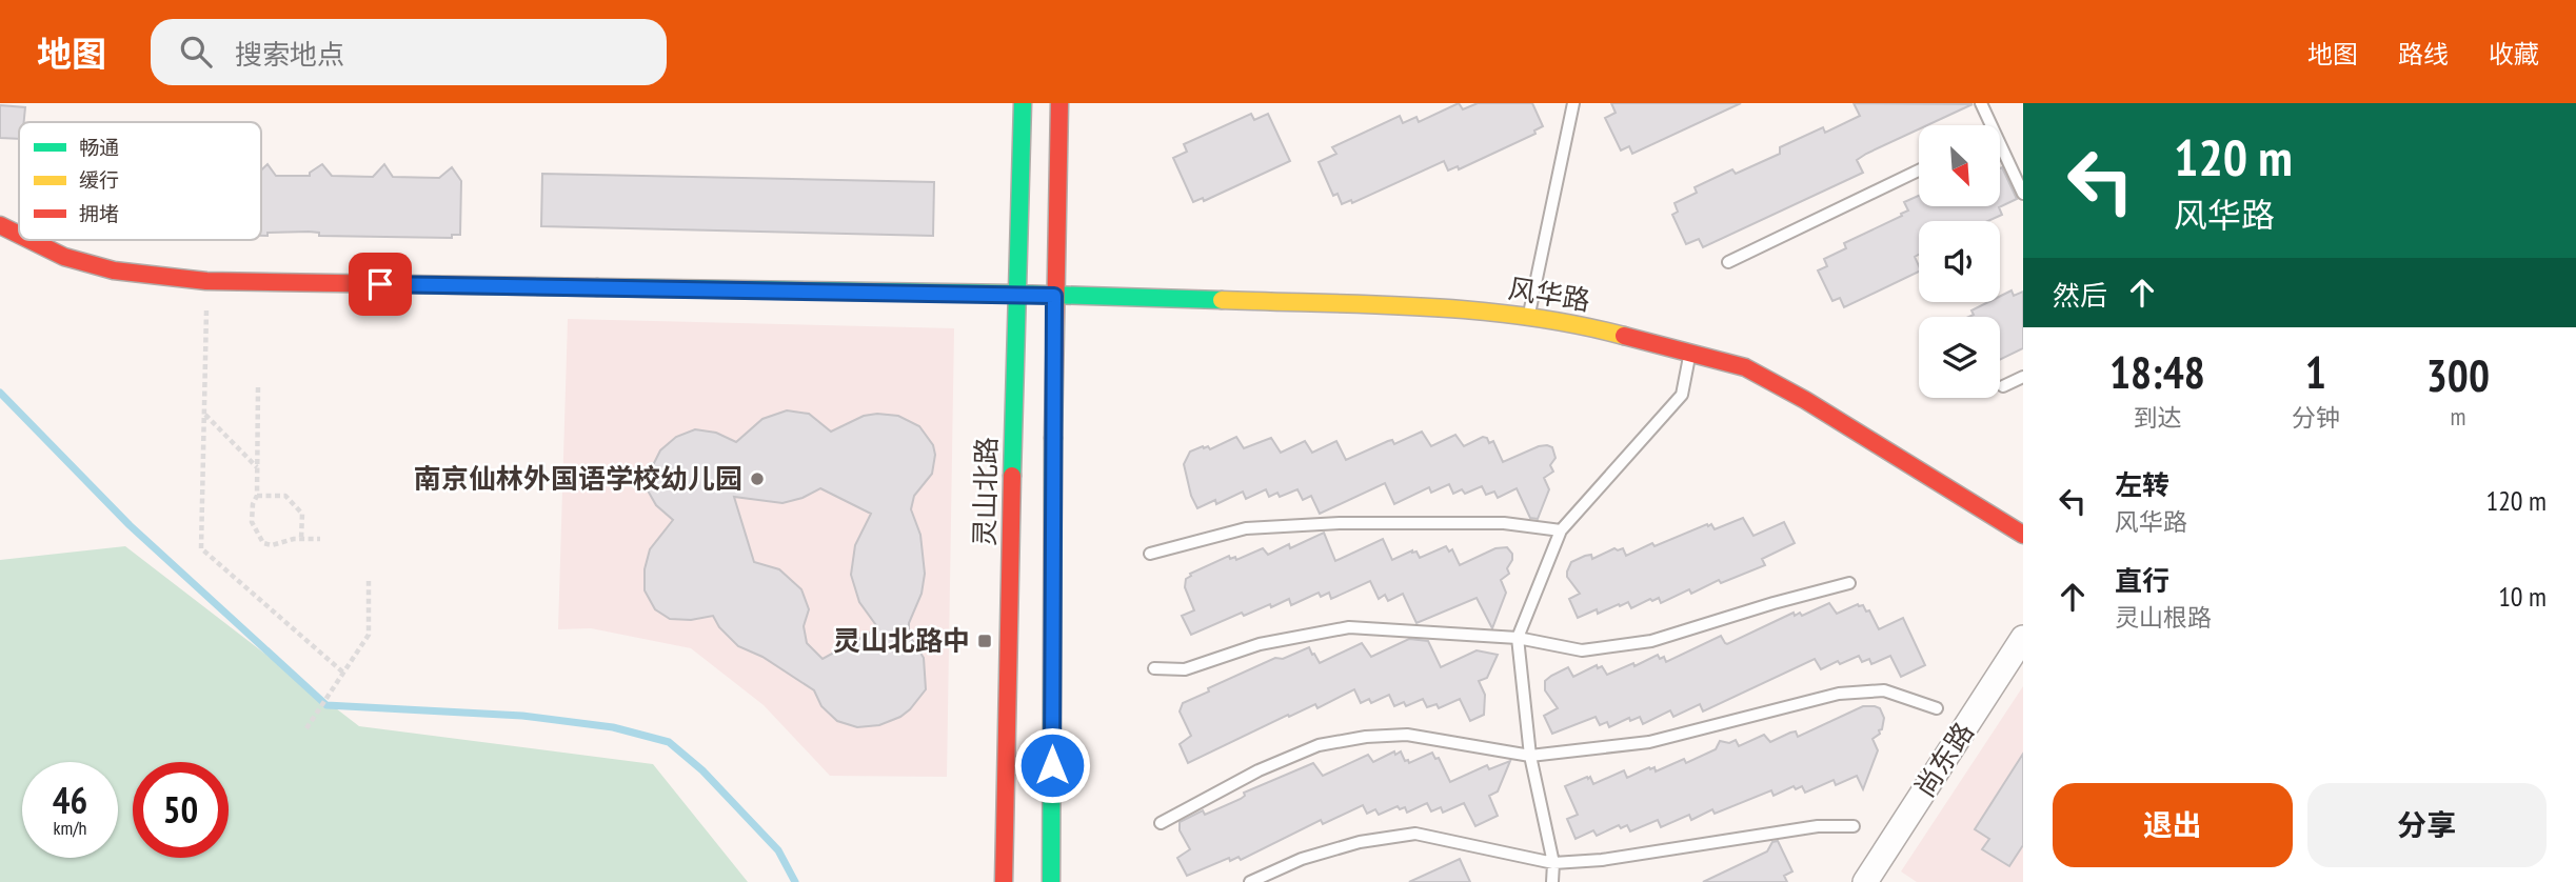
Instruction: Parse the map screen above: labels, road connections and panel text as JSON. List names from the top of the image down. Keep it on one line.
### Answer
{"streets":{"street":["风华路","灵山北路","尚东路"]},"crossings":[["风华路","灵山北路"]],"places":{"other":["南京仙林外国语学校幼儿园"],"transit":["灵山北路中"]},"legend":["畅通","缓行","拥堵"],"north":"bottom right","page":{"header":"地图","search":"搜索地点","nav":["地图","路线","收藏"],"turn":["120 m","风华路"],"then":"然后","eta":["18:48","到达","1","分钟","300","m"],"list":[{"name":"左转","note":"风华路","value":"120 m"},{"name":"直行","note":"灵山根路","value":"10 m"}],"speed":"46 km/h","limit":"50","buttons":["退出","分享"]}}
